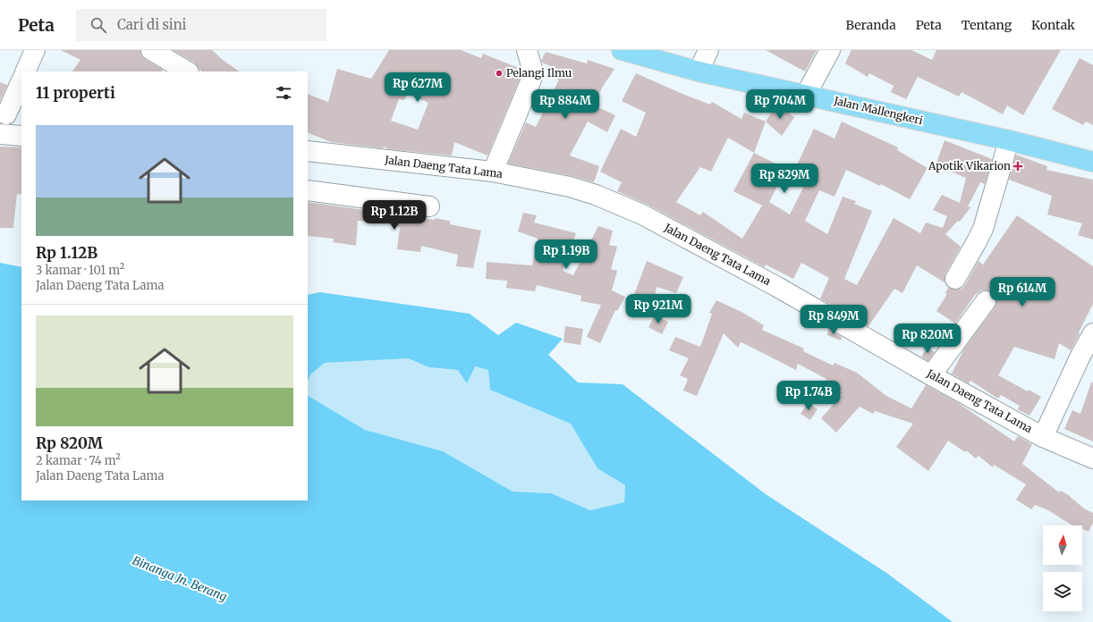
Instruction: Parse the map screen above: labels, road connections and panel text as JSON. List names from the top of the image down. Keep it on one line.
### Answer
{"streets":{"main road":["Jalan Mallengkeri"],"street":["Jalan Daeng Tata Lama"]},"water":["Binanga Jn. Berang"],"places":{"other":["Pelangi Ilmu"],"health":["Apotik Vikarion"]},"north":"top","page":{"header":"Peta","search":"Cari di sini","nav":["Beranda","Peta","Tentang","Kontak"],"heading":"11 properti","price":["Rp 627M","Rp 884M","Rp 704M","Rp 829M","Rp 1.12B","Rp 1.19B","Rp 614M","Rp 921M","Rp 849M","Rp 820M","Rp 1.74B"],"list":[{"name":"Rp 1.12B","note":"3 kamar · 101 m² · Jalan Daeng Tata Lama"},{"name":"Rp 820M","note":"2 kamar · 74 m² · Jalan Daeng Tata Lama"}]}}
